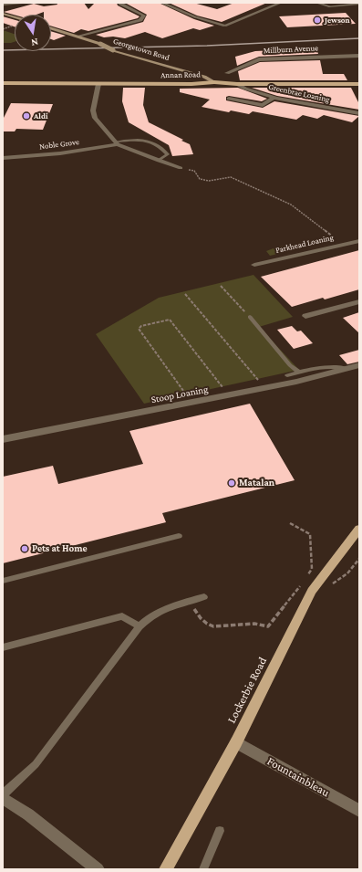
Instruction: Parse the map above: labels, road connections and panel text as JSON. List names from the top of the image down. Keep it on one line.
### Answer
{"streets":{"main road":["Annan Road","Lockerbie Road"],"street":["Georgetown Road","Millburn Avenue","Greenbrae Loaning","Noble Grove","Parkhead Loaning","Stoop Loaning","Fountainbleau"]},"crossings":[["Georgetown Road","Annan Road"],["Annan Road","Greenbrae Loaning"],["Lockerbie Road","Fountainbleau"]],"places":["Jewson","Aldi","Matalan","Pets at Home"],"north":"bottom"}
